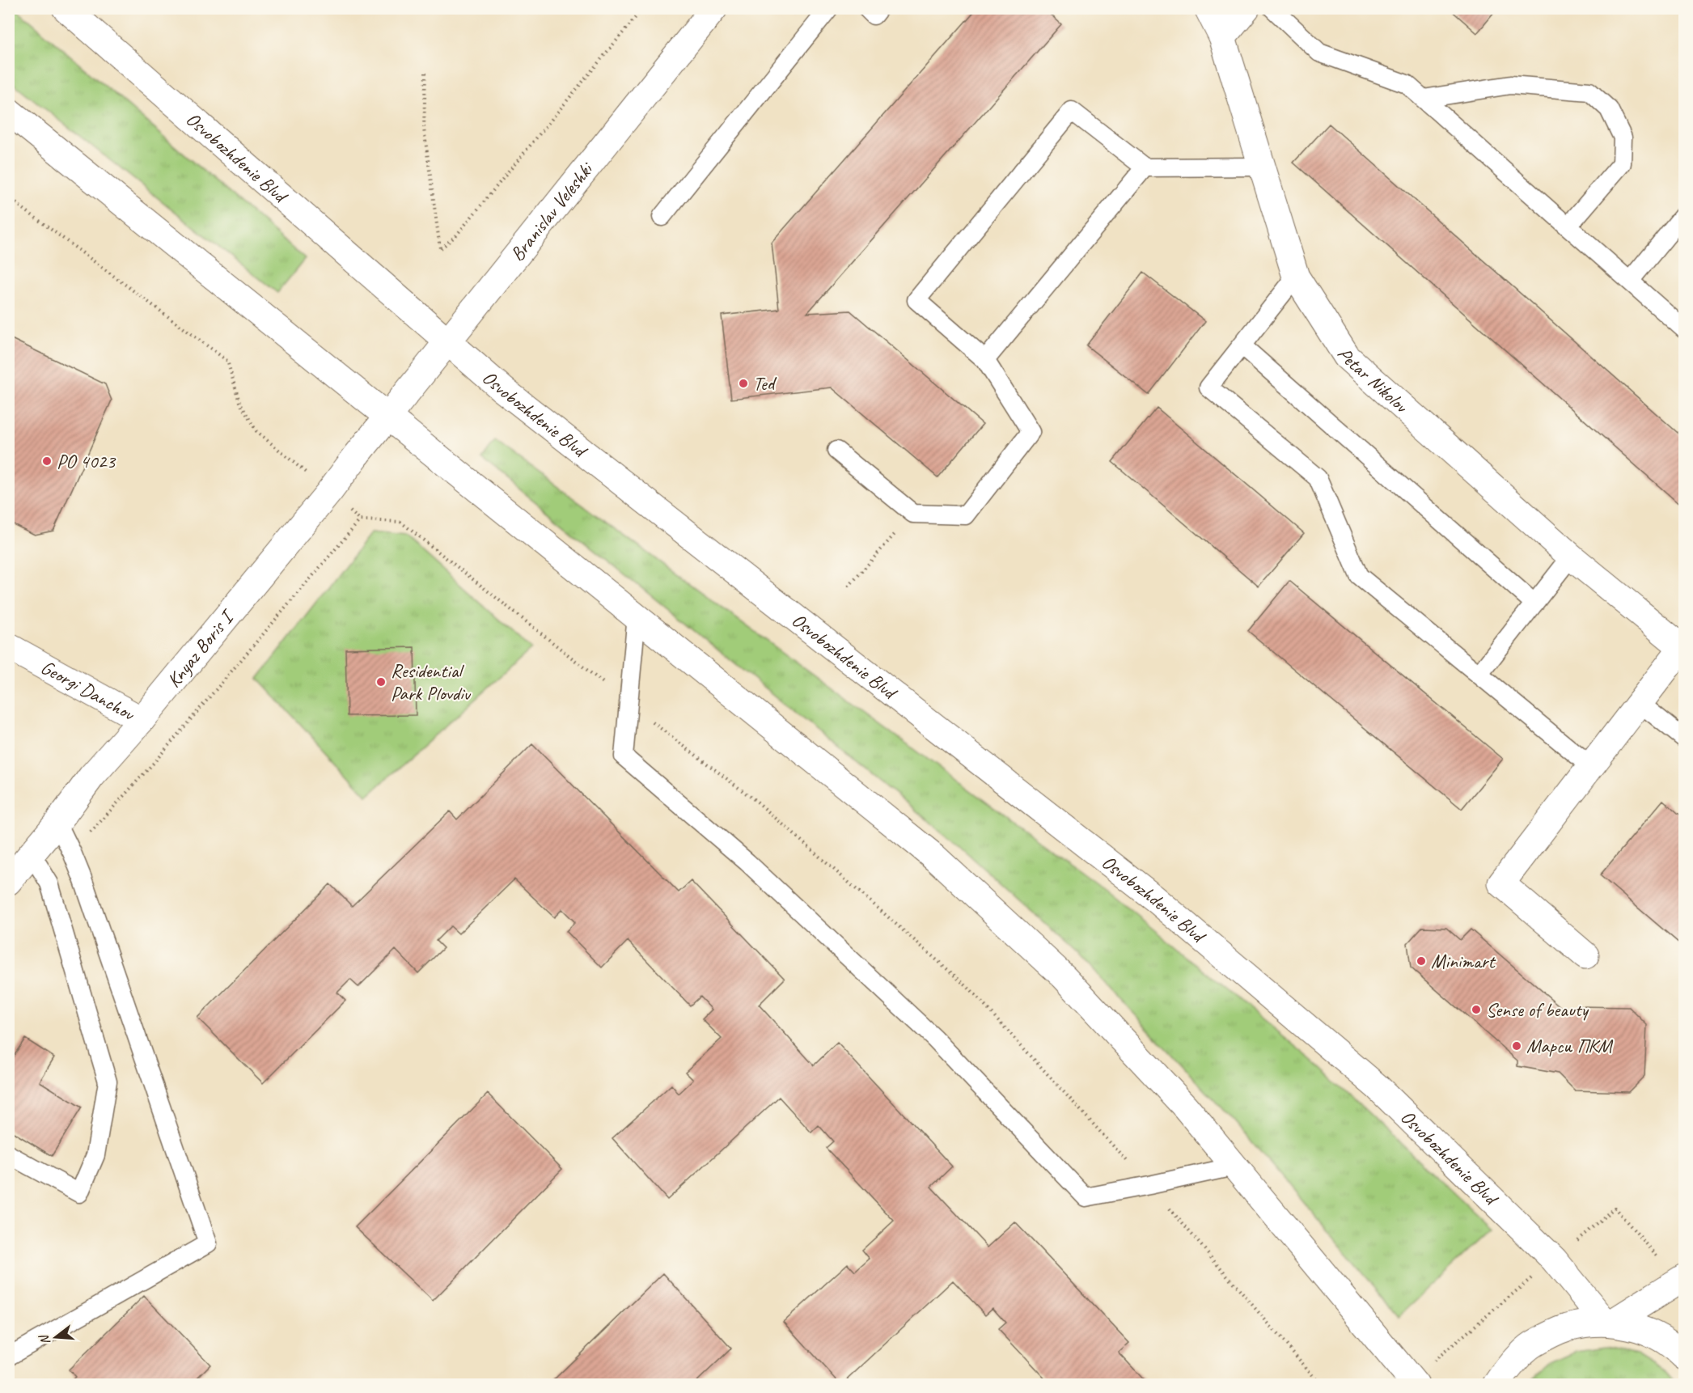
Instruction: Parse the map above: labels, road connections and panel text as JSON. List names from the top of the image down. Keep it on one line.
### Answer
{"streets":{"main road":["Osvobozhdenie Blvd","Branislav Veleshki","Petar Nikolov","Knyaz Boris I","Georgi Danchov"]},"crossings":[["Osvobozhdenie Blvd","Branislav Veleshki"],["Branislav Veleshki","Knyaz Boris I"],["Knyaz Boris I","Georgi Danchov"]],"places":["Ted","PO 4023","Residential Park Plovdiv","Minimart","Sense of beauty","Марси ПКМ"],"north":"left"}
